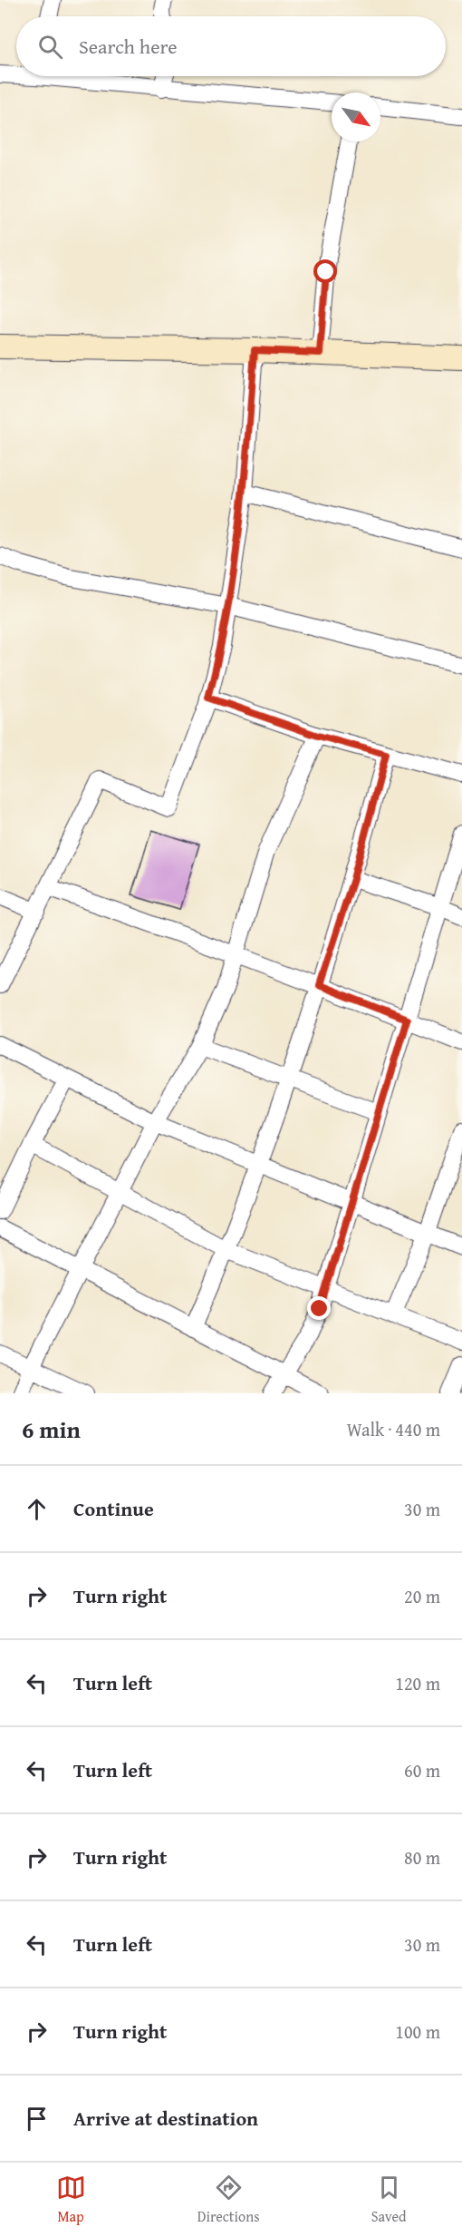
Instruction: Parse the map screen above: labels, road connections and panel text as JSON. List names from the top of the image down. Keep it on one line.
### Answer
{"north":"bottom right","page":{"search":"Search here","heading":["6 min","Walk · 440 m"],"list":[["Continue","30 m"],["Turn right","20 m"],["Turn left","120 m"],["Turn left","60 m"],["Turn right","80 m"],["Turn left","30 m"],["Turn right","100 m"],"Arrive at destination"],"nav":["Map","Directions","Saved"]}}
